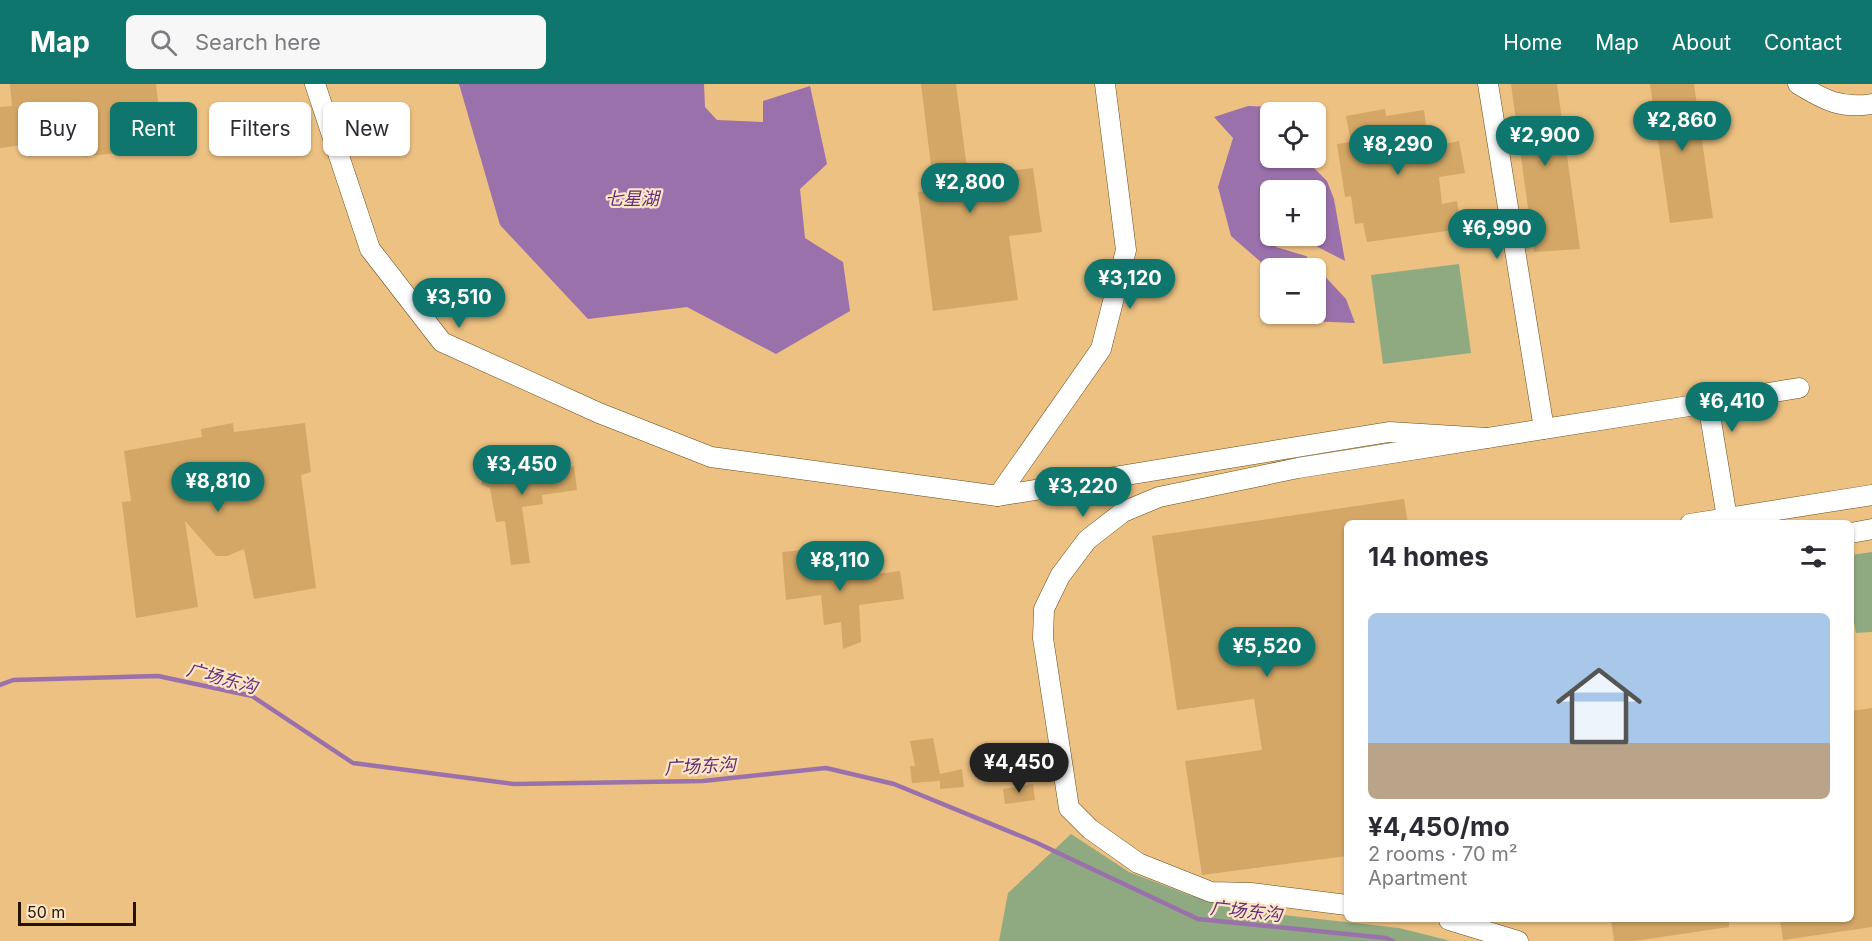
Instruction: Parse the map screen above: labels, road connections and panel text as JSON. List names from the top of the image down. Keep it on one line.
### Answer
{"water":["七星湖","广场东沟"],"scale_bar":"50 m","page":{"header":"Map","search":"Search here","nav":["Home","Map","About","Contact"],"price":["¥2,860","¥2,900","¥8,290","¥2,800","¥6,990","¥3,120","¥3,510","¥6,410","¥3,450","¥8,810","¥3,220","¥8,110","¥5,520","¥4,450"],"map_buttons":["+","−"],"chip":["Buy","Rent","Filters","New"],"heading":"14 homes","list":[{"name":"¥4,450/mo","note":"2 rooms · 70 m² · Apartment"}],"scale":"50 m"}}
